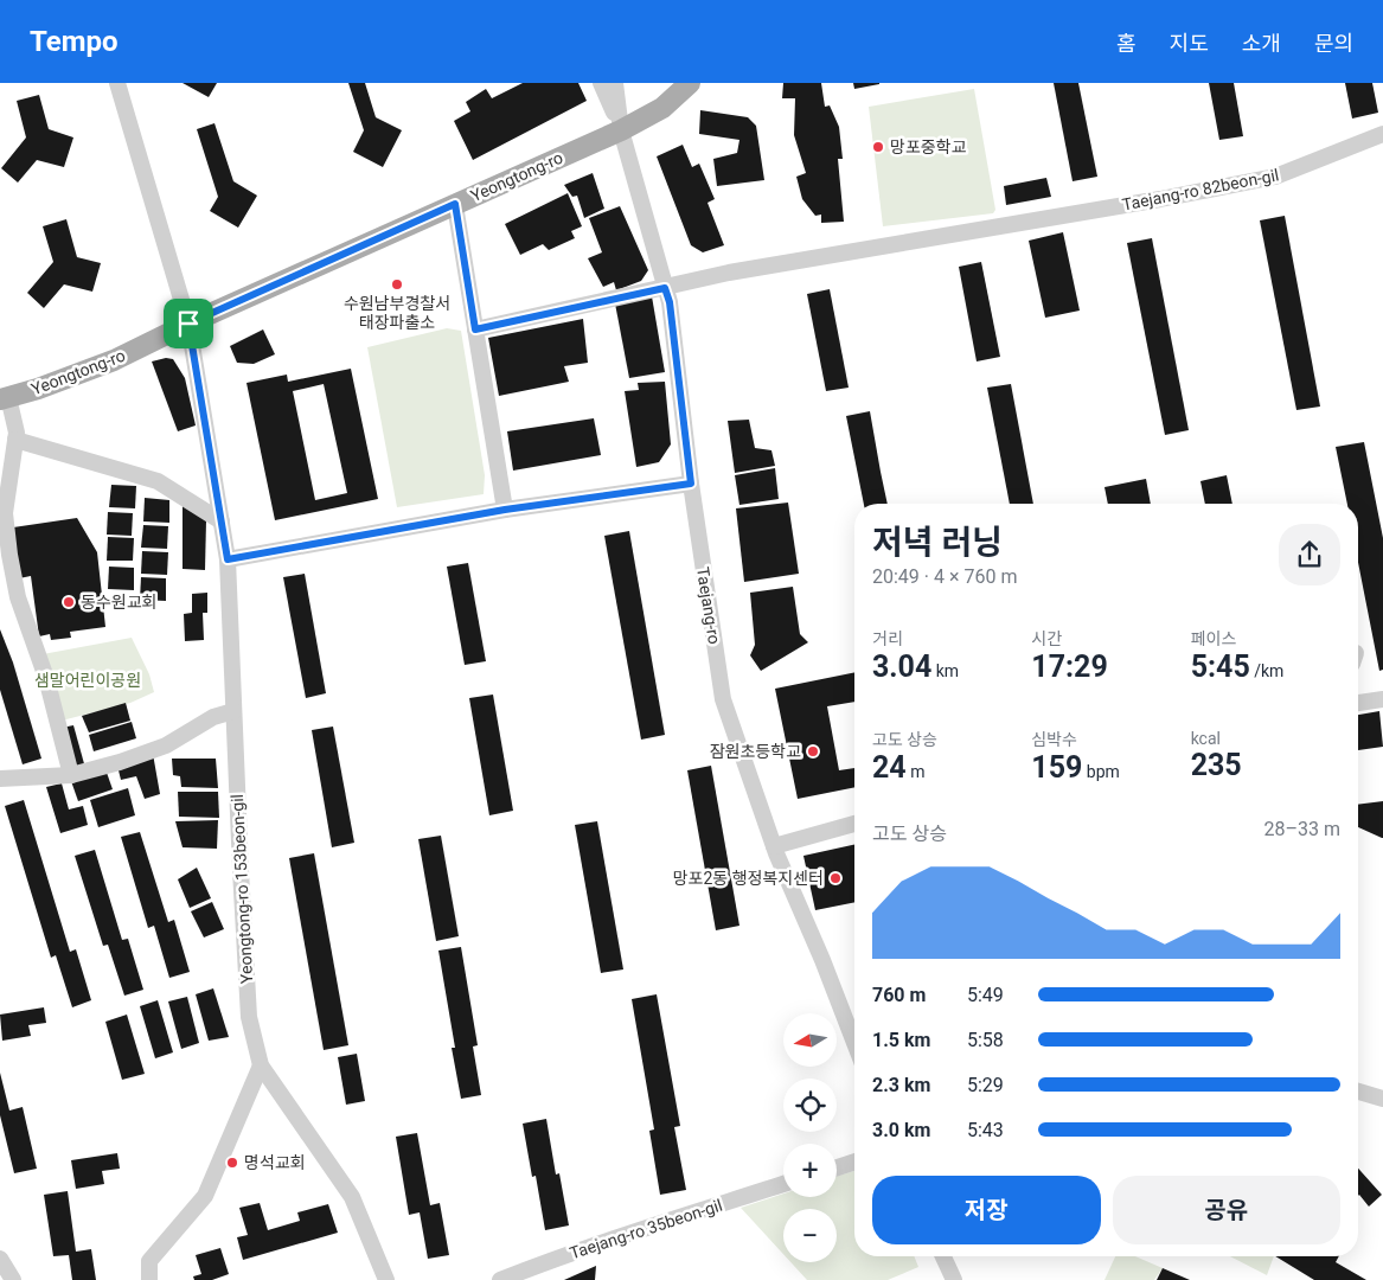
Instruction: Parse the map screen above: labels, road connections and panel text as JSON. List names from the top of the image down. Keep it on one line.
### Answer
{"streets":{"main road":["Yeongtong-ro"],"street":["Taejang-ro 82beon-gil","Taejang-ro","Yeongtong-ro 153beon-gil","Taejang-ro 35beon-gil"]},"crossings":[["Yeongtong-ro","Taejang-ro"],["Yeongtong-ro","Yeongtong-ro 153beon-gil"],["Taejang-ro 82beon-gil","Taejang-ro"]],"parks":["샘말어린이공원"],"places":["망포중학교","수원남부경찰서 태장파출소","동수원교회","잠원초등학교","망포2동 행정복지센터","명석교회"],"north":"left","page":{"header":"Tempo","nav":["홈","지도","소개","문의"],"heading":["저녁 러닝","20:49 · 4 × 760 m"],"stats":[["거리","3.04 km"],["시간","17:29"],["페이스","5:45 /km"],["고도 상승","24 m"],["심박수","159 bpm"],["kcal","235"]],"chart":["고도 상승","28–33 m"],"list":[{"name":"760 m","note":"5:49"},{"name":"1.5 km","note":"5:58"},{"name":"2.3 km","note":"5:29"},{"name":"3.0 km","note":"5:43"}],"map_buttons":["+","−"],"buttons":["저장","공유"]}}
